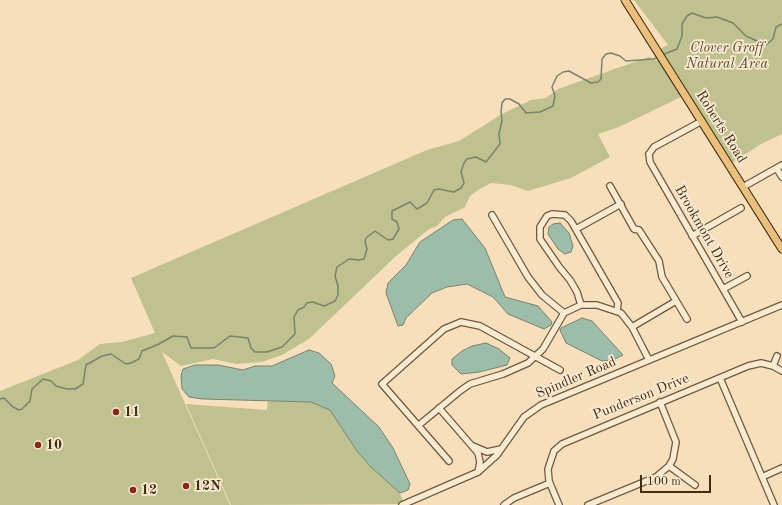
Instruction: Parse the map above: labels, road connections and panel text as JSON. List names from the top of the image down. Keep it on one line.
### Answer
{"streets":{"main road":["Roberts Road"],"street":["Brookmont Drive","Spindler Road","Punderson Drive"]},"crossings":[["Roberts Road","Brookmont Drive"],["Brookmont Drive","Spindler Road"]],"parks":["Clover Groff Natural Area"],"places":["11","10","12N","12"],"scale_bar":"100 m"}
